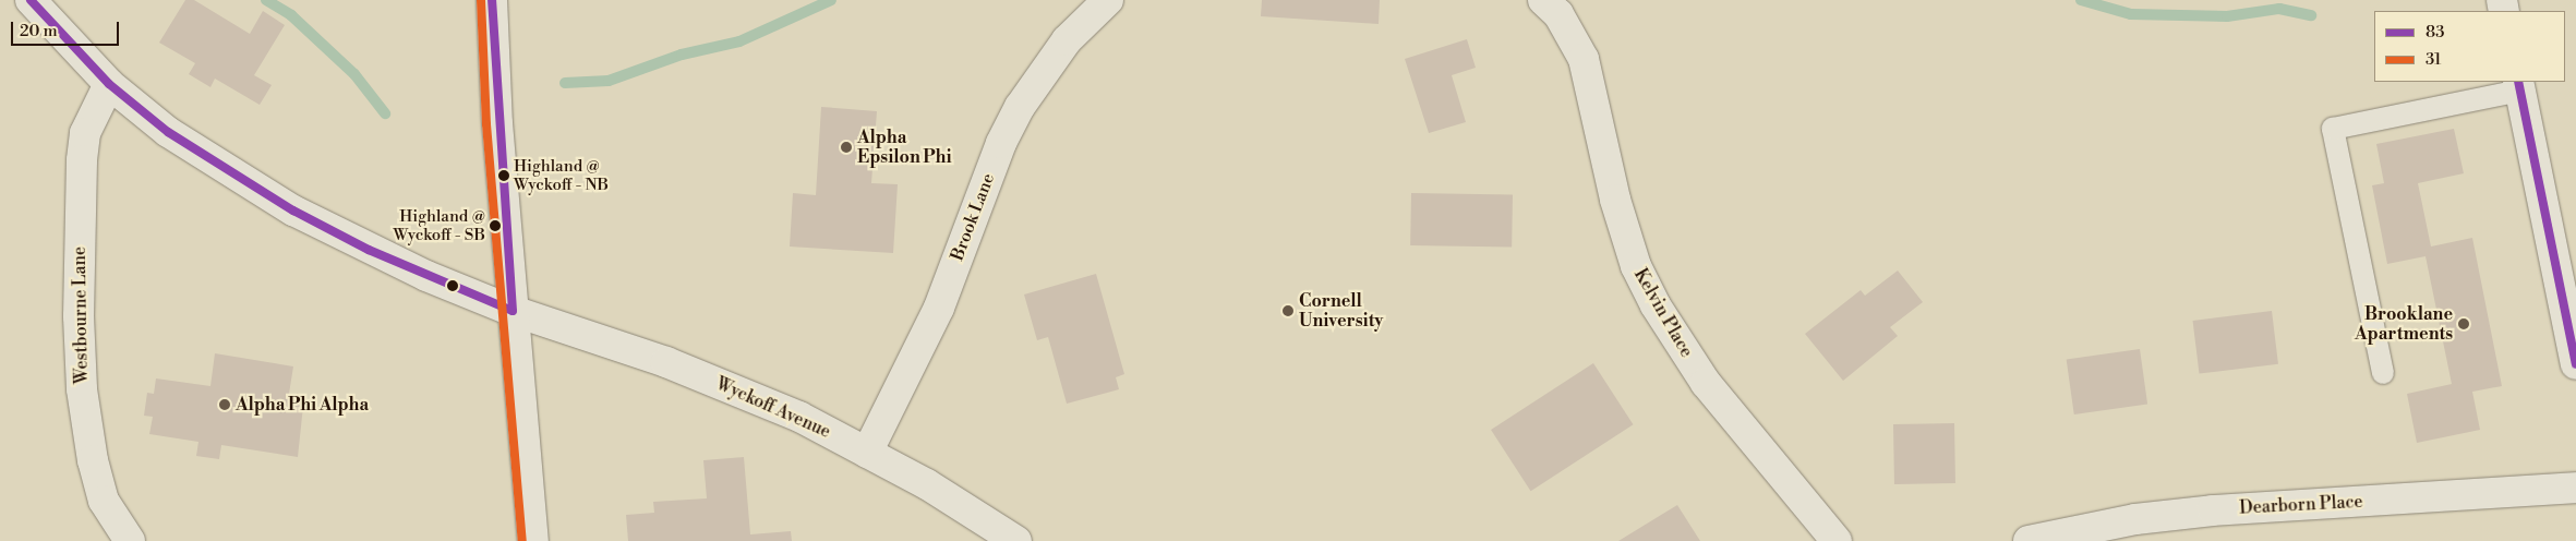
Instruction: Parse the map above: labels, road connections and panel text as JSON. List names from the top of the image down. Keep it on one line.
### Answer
{"streets":{"street":["Brook Lane","Kelvin Place","Westbourne Lane","Wyckoff Avenue","Dearborn Place"]},"crossings":[["Brook Lane","Wyckoff Avenue"],["Westbourne Lane","Wyckoff Avenue"]],"places":["Alpha Epsilon Phi","Highland @ Wyckoff - NB","Highland @ Wyckoff - SB","Cornell University","Brooklane Apartments","Alpha Phi Alpha"],"lines":["transit line 83","transit line 31"],"legend":["83","31"],"scale_bar":"20 m"}
